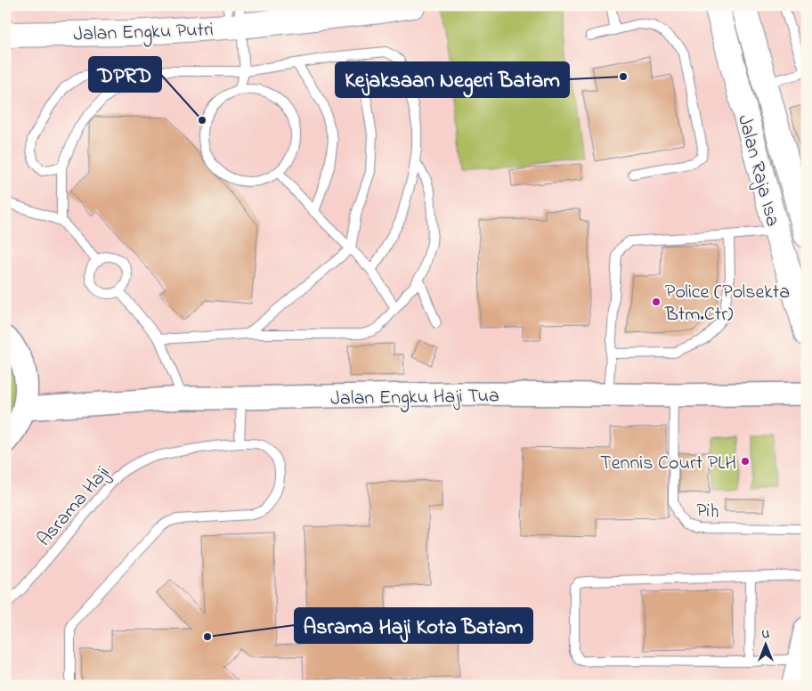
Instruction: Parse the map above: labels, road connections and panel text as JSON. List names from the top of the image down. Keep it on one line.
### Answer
{"streets":{"main road":["Jalan Engku Putri","Jalan Raja Isa"],"street":["Jalan Engku Haji Tua"],"lane":["Asrama Haji","Pih"]},"crossings":[["Jalan Engku Haji Tua","Pih"]],"places":["Kejaksaan Negeri Batam","DPRD","Police (Polsekta Btm.Ctr)","Tennis Court PLH","Asrama Haji Kota Batam"],"north":"top"}
